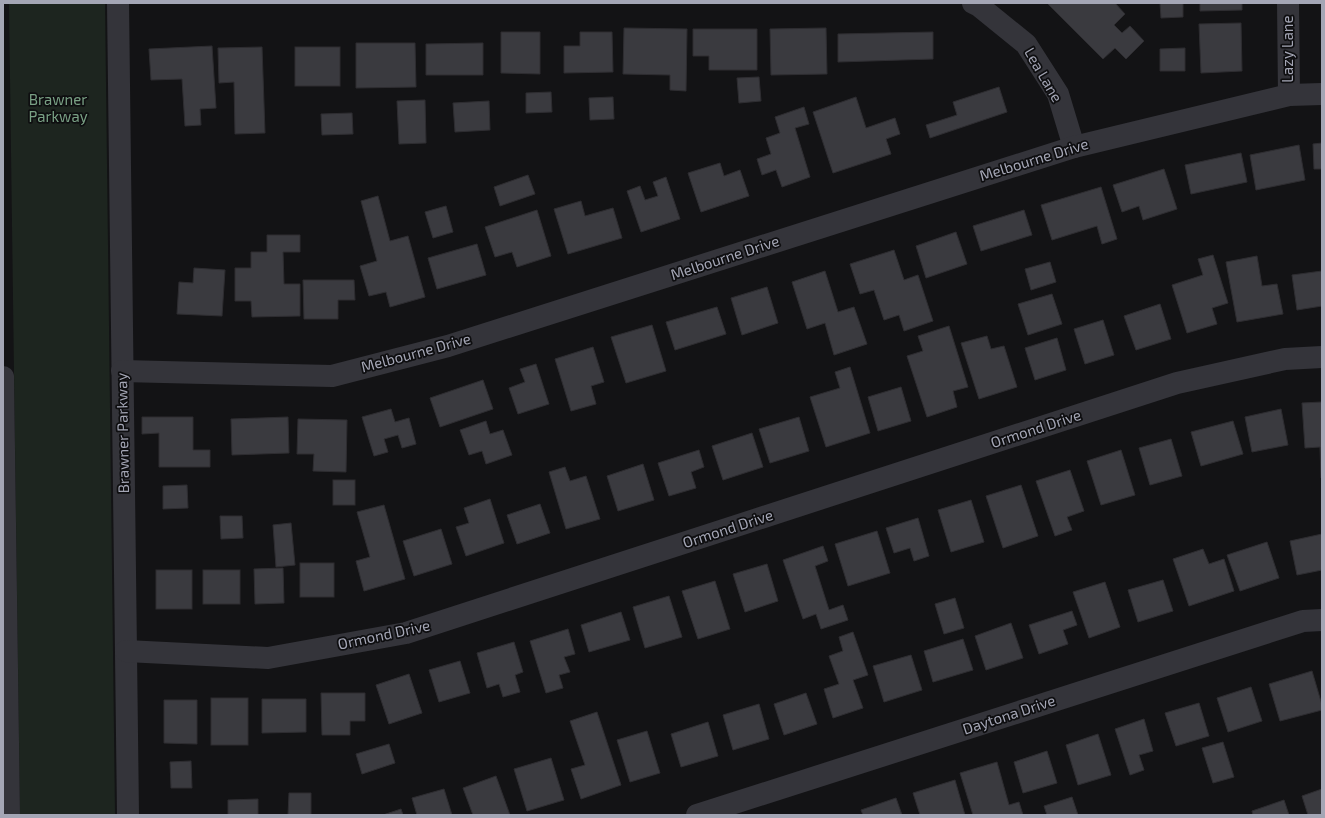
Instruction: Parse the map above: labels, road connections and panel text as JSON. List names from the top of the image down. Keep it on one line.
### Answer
{"streets":{"street":["Lazy Lane","Lea Lane","Melbourne Drive","Ormond Drive","Brawner Parkway","Daytona Drive"]},"crossings":[["Lazy Lane","Melbourne Drive"],["Lea Lane","Melbourne Drive"],["Melbourne Drive","Brawner Parkway"],["Ormond Drive","Brawner Parkway"]],"parks":["Brawner Parkway"]}
